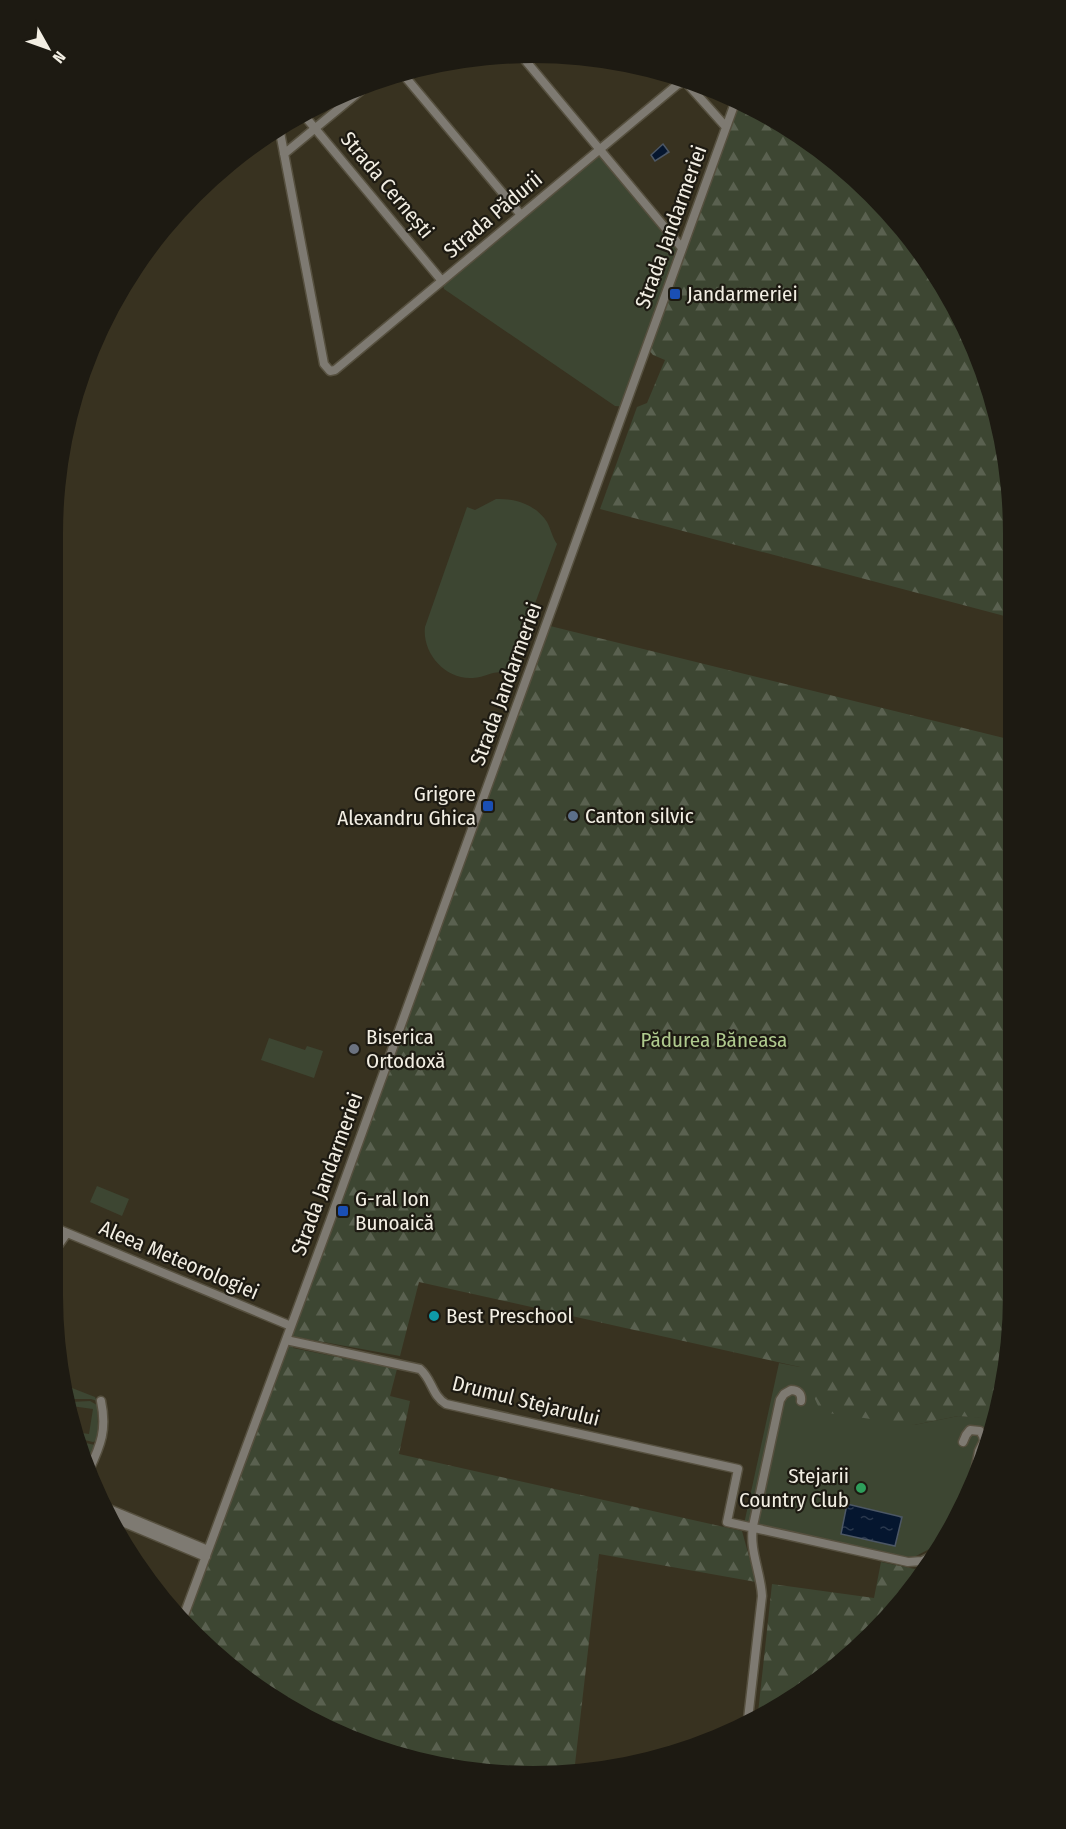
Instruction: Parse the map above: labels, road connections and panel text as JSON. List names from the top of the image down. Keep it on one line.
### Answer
{"streets":{"street":["Strada Cernești","Strada Pădurii","Strada Jandarmeriei","Aleea Meteorologiei","Drumul Stejarului"]},"crossings":[["Strada Cernești","Strada Pădurii"],["Strada Jandarmeriei","Aleea Meteorologiei"],["Strada Jandarmeriei","Drumul Stejarului"]],"parks":["Pădurea Băneasa"],"places":{"transit":["Jandarmeriei","Grigore Alexandru Ghica","G-ral Ion Bunoaică"],"other":["Canton silvic","Biserica Ortodoxă","Best Preschool","Stejarii Country Club"]},"north":"bottom right"}
